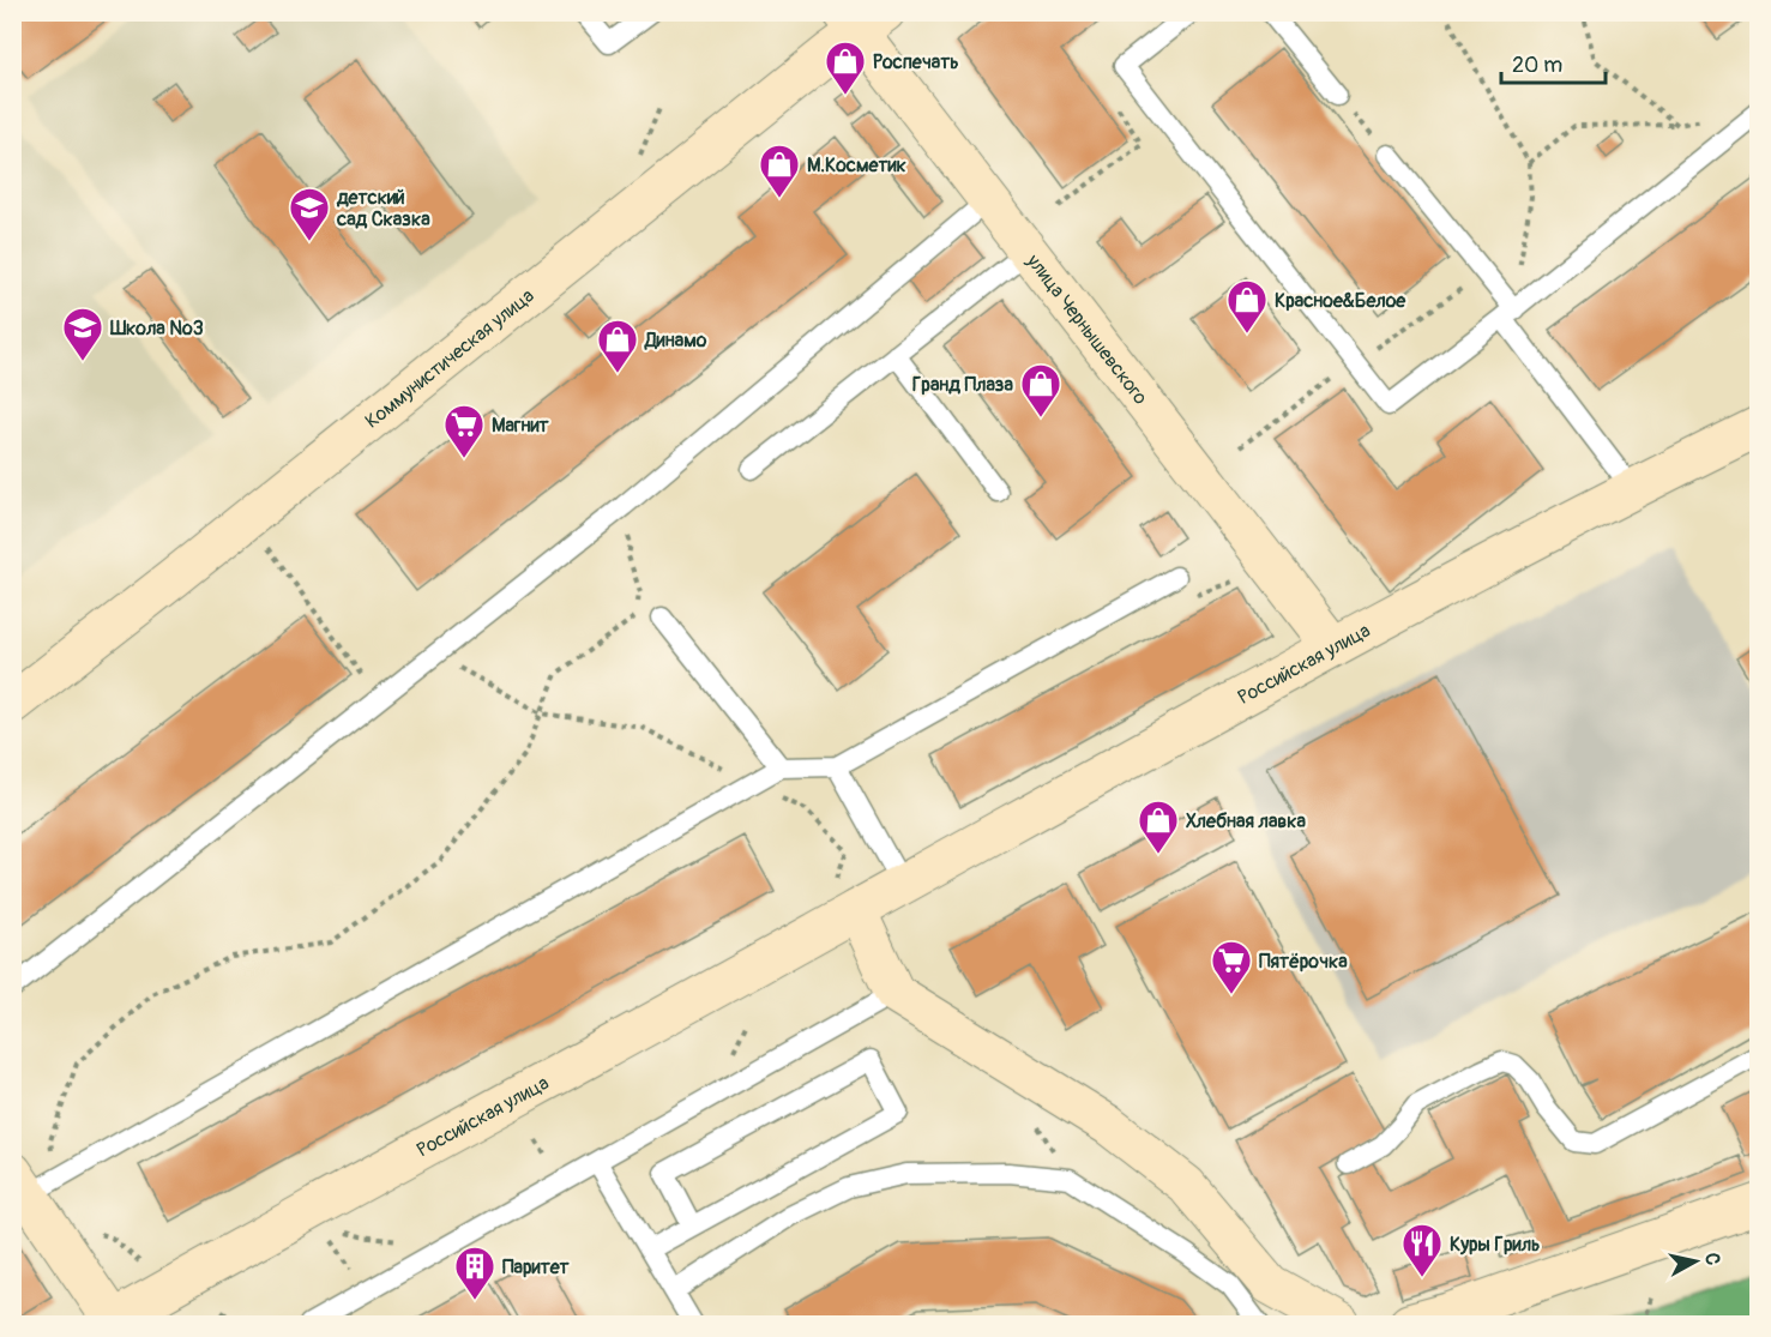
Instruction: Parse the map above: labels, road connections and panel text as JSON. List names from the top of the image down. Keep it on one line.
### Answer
{"streets":{"street":["улица Чернышевского","Коммунистическая улица","Российская улица"]},"crossings":[["улица Чернышевского","Коммунистическая улица"],["улица Чернышевского","Российская улица"]],"places":{"shop":["Роспечать","М.Косметик","Красное&Белое","Динамо","Гранд Плаза","Хлебная лавка"],"school or university":["детский сад Сказка","Школа №3"],"supermarket":["Магнит","Пятёрочка"],"restaurant":["Куры Гриль"],"building":["Паритет"]},"scale_bar":"20 m","north":"right"}
